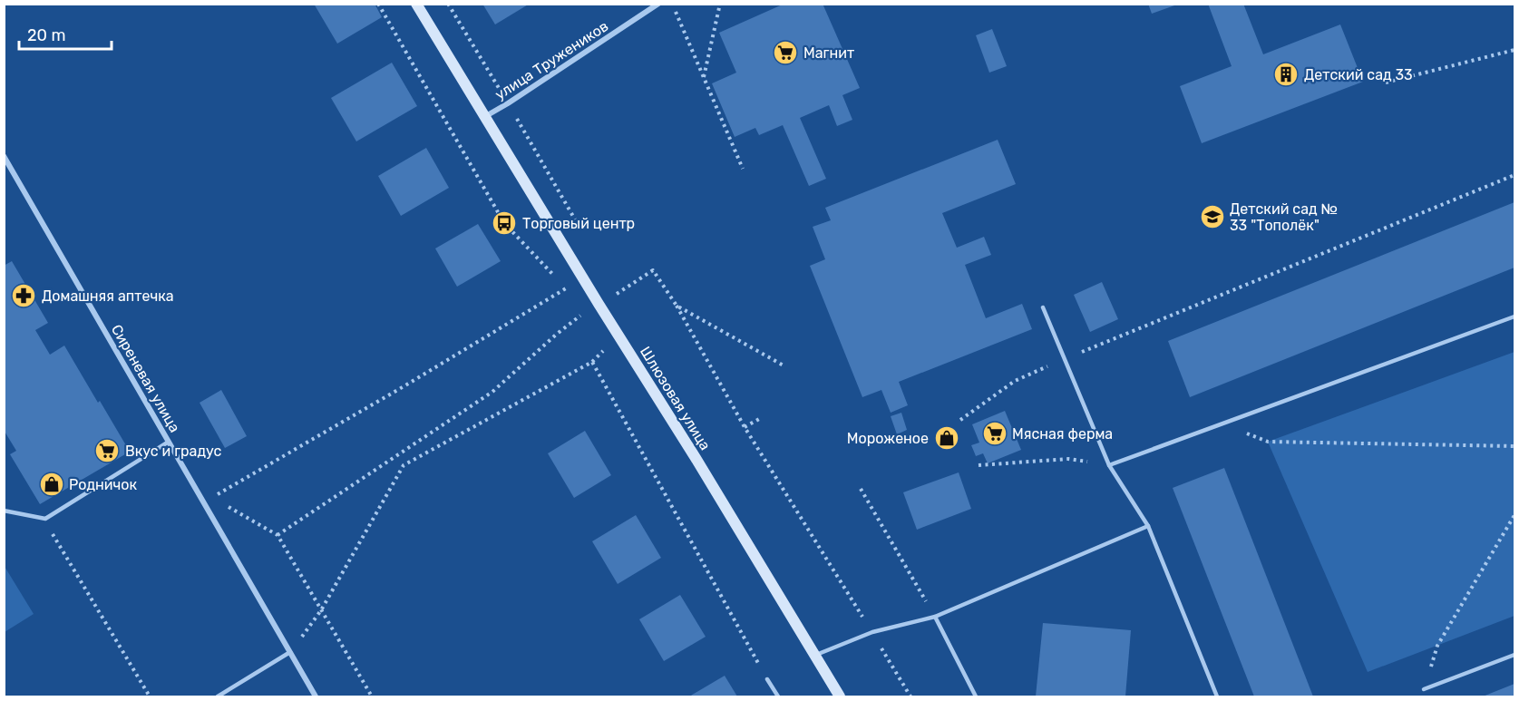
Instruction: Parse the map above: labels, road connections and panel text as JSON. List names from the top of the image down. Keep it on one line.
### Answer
{"streets":{"main road":["Шлюзовая улица"],"street":["улица Тружеников","Сиреневая улица"]},"crossings":[["улица Тружеников","Шлюзовая улица"]],"places":{"supermarket":["Магнит","Мясная ферма","Вкус и градус"],"building":["Детский сад 33"],"school or university":["Детский сад № 33 \"Тополёк\""],"bus stop":["Торговый центр"],"pharmacy":["Домашняя аптечка"],"shop":["Мороженое","Родничок"]},"scale_bar":"20 m"}
